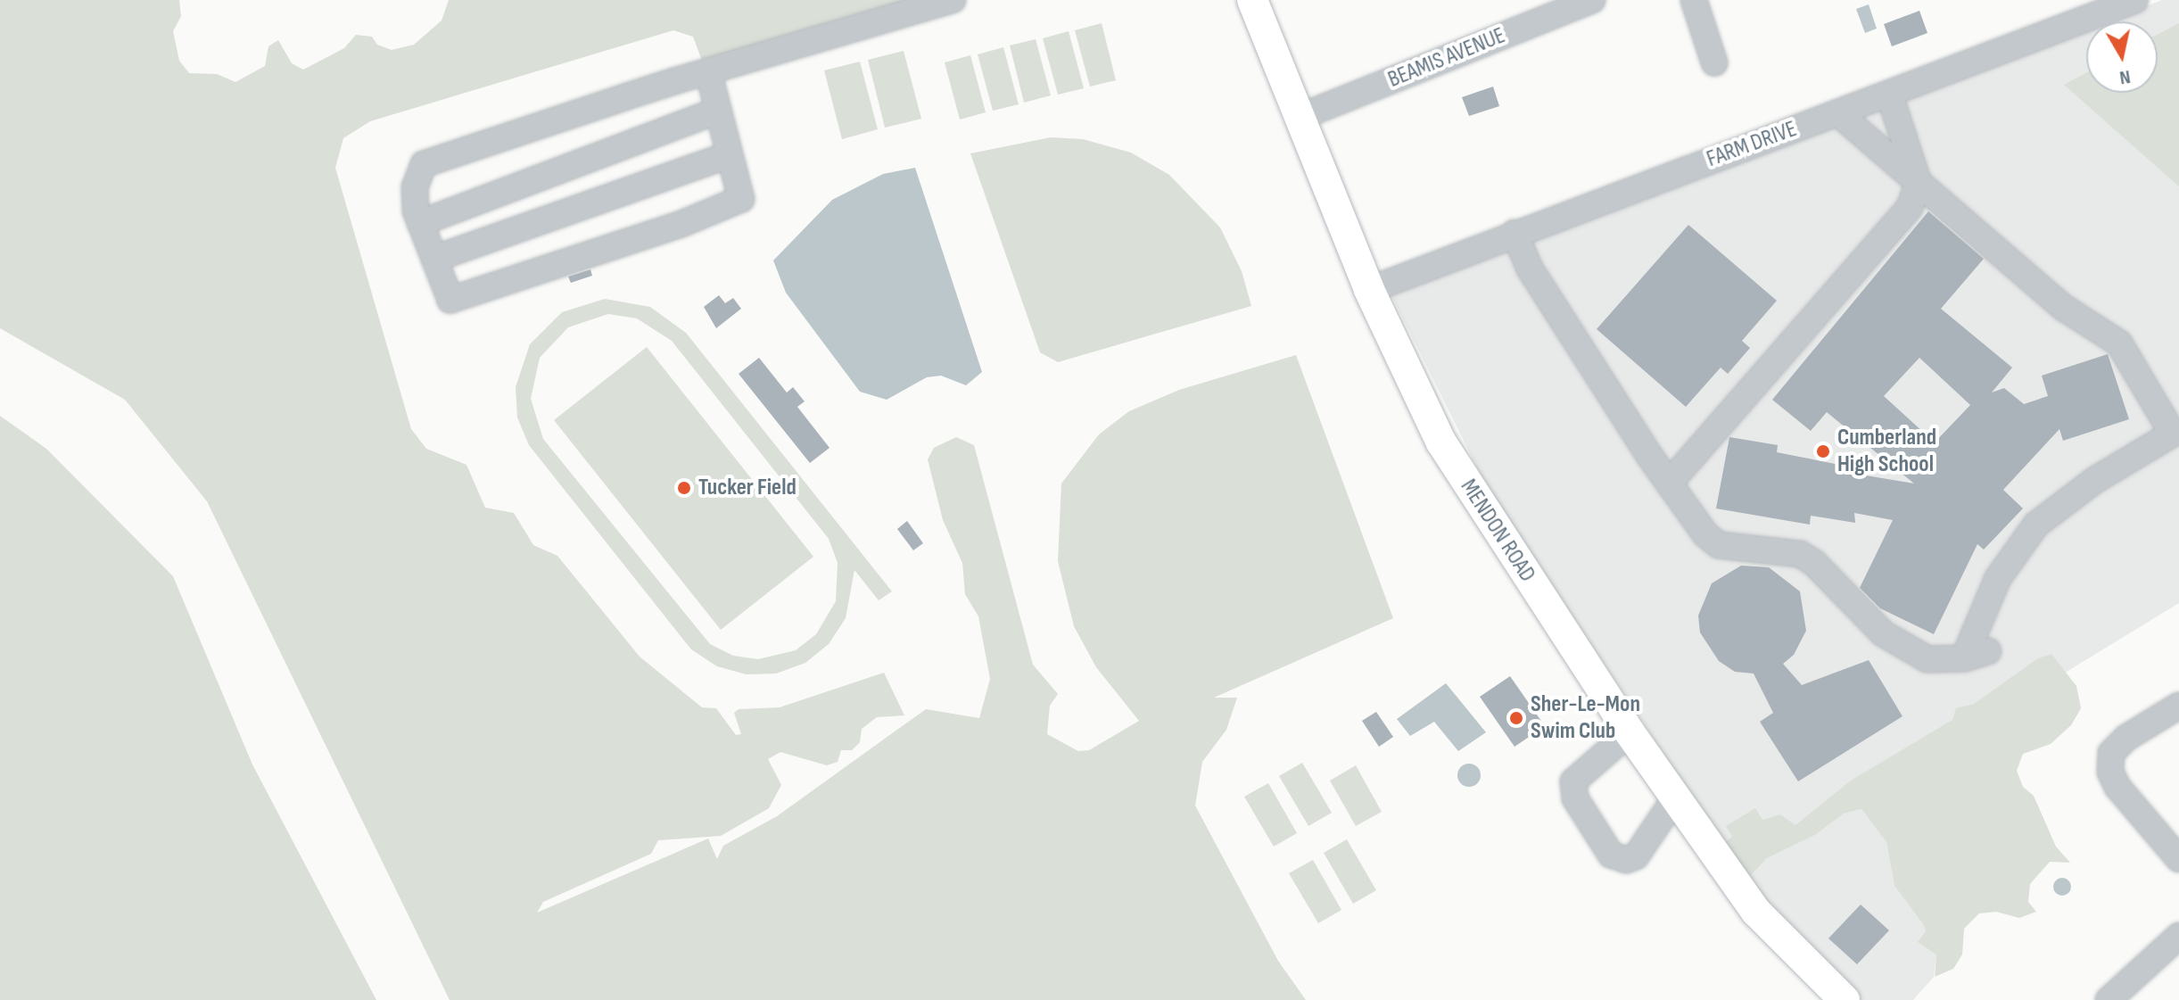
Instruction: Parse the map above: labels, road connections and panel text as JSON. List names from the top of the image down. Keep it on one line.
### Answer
{"streets":{"main road":["MENDON ROAD"],"street":["BEAMIS AVENUE","FARM DRIVE"]},"crossings":[["BEAMIS AVENUE","MENDON ROAD"],["FARM DRIVE","MENDON ROAD"]],"places":["Cumberland High School","Tucker Field","Sher-Le-Mon Swim Club"],"north":"bottom"}
